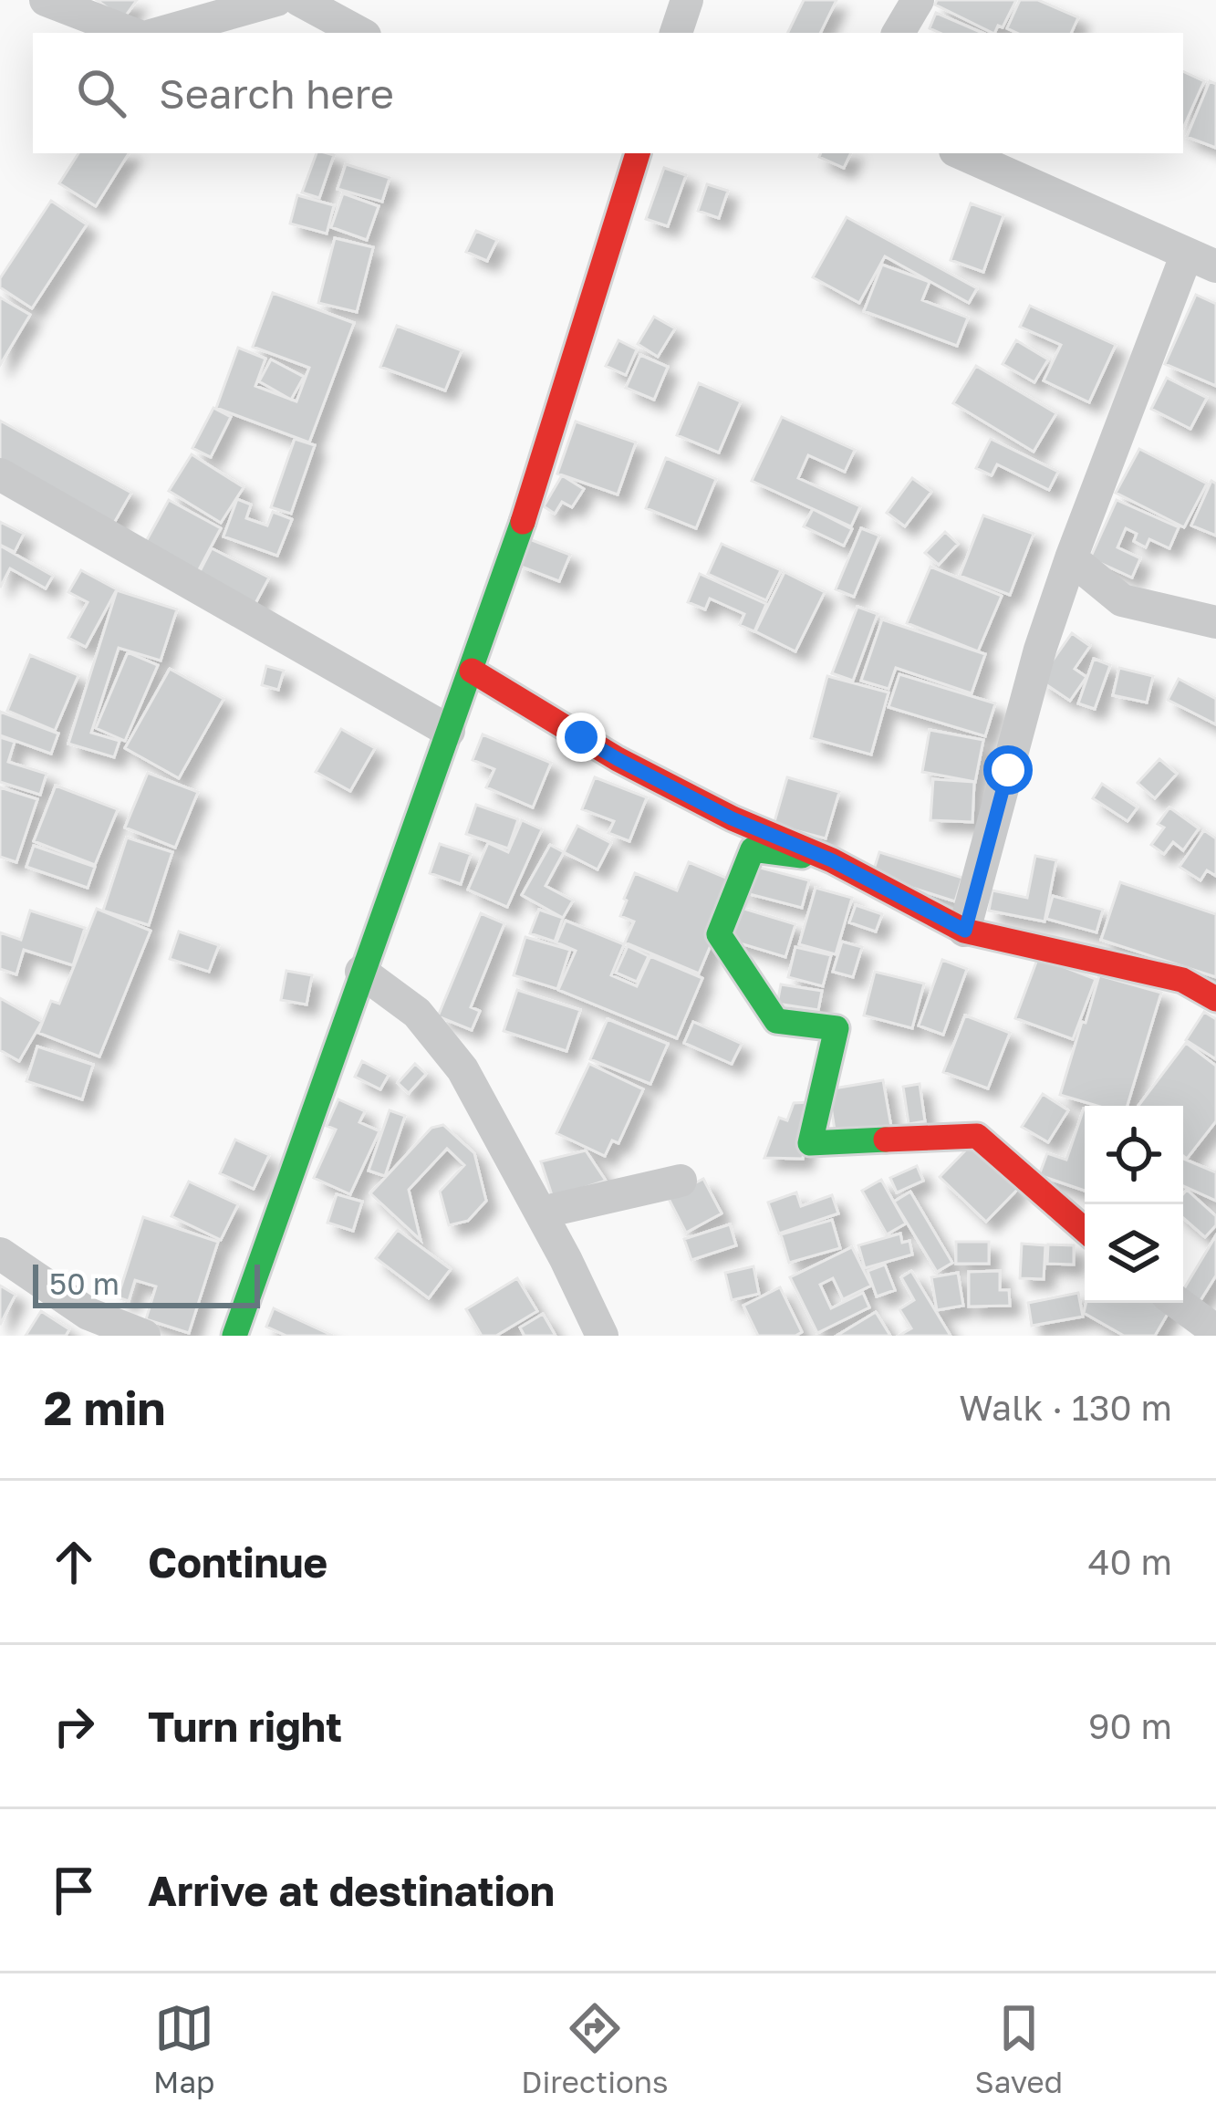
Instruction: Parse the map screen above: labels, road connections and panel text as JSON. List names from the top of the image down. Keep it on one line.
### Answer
{"scale_bar":"50 m","page":{"search":"Search here","scale":"50 m","heading":["2 min","Walk · 130 m"],"list":[["Continue","40 m"],["Turn right","90 m"],"Arrive at destination"],"nav":["Map","Directions","Saved"]}}
